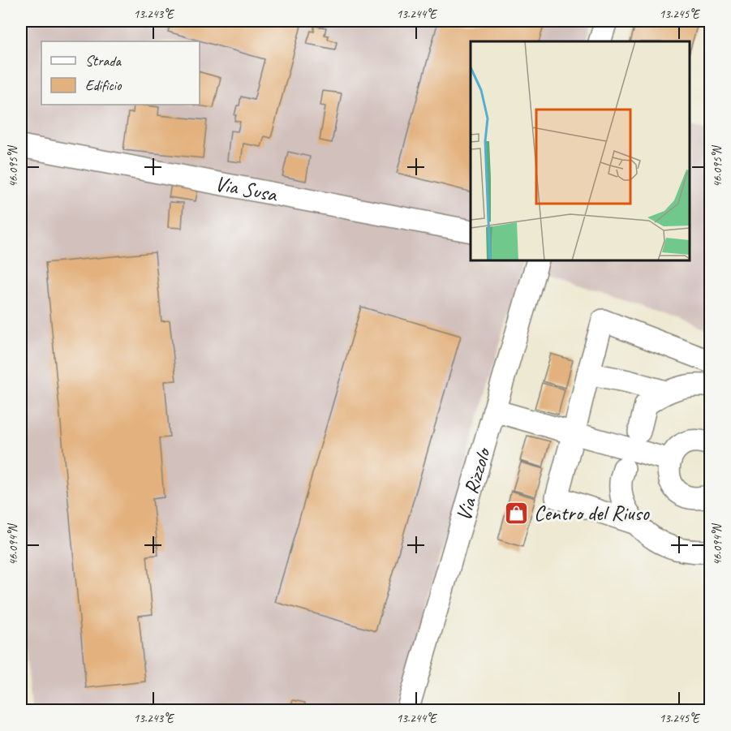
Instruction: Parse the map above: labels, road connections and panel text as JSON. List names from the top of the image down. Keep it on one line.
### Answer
{"streets":{"street":["Via Susa","Via Rizzolo"]},"places":{"shop":["Centro del Riuso"]},"legend":["Strada","Edificio"],"coordinates":["13.243°E","13.244°E","13.245°E","46.095°N","46.094°N"]}
